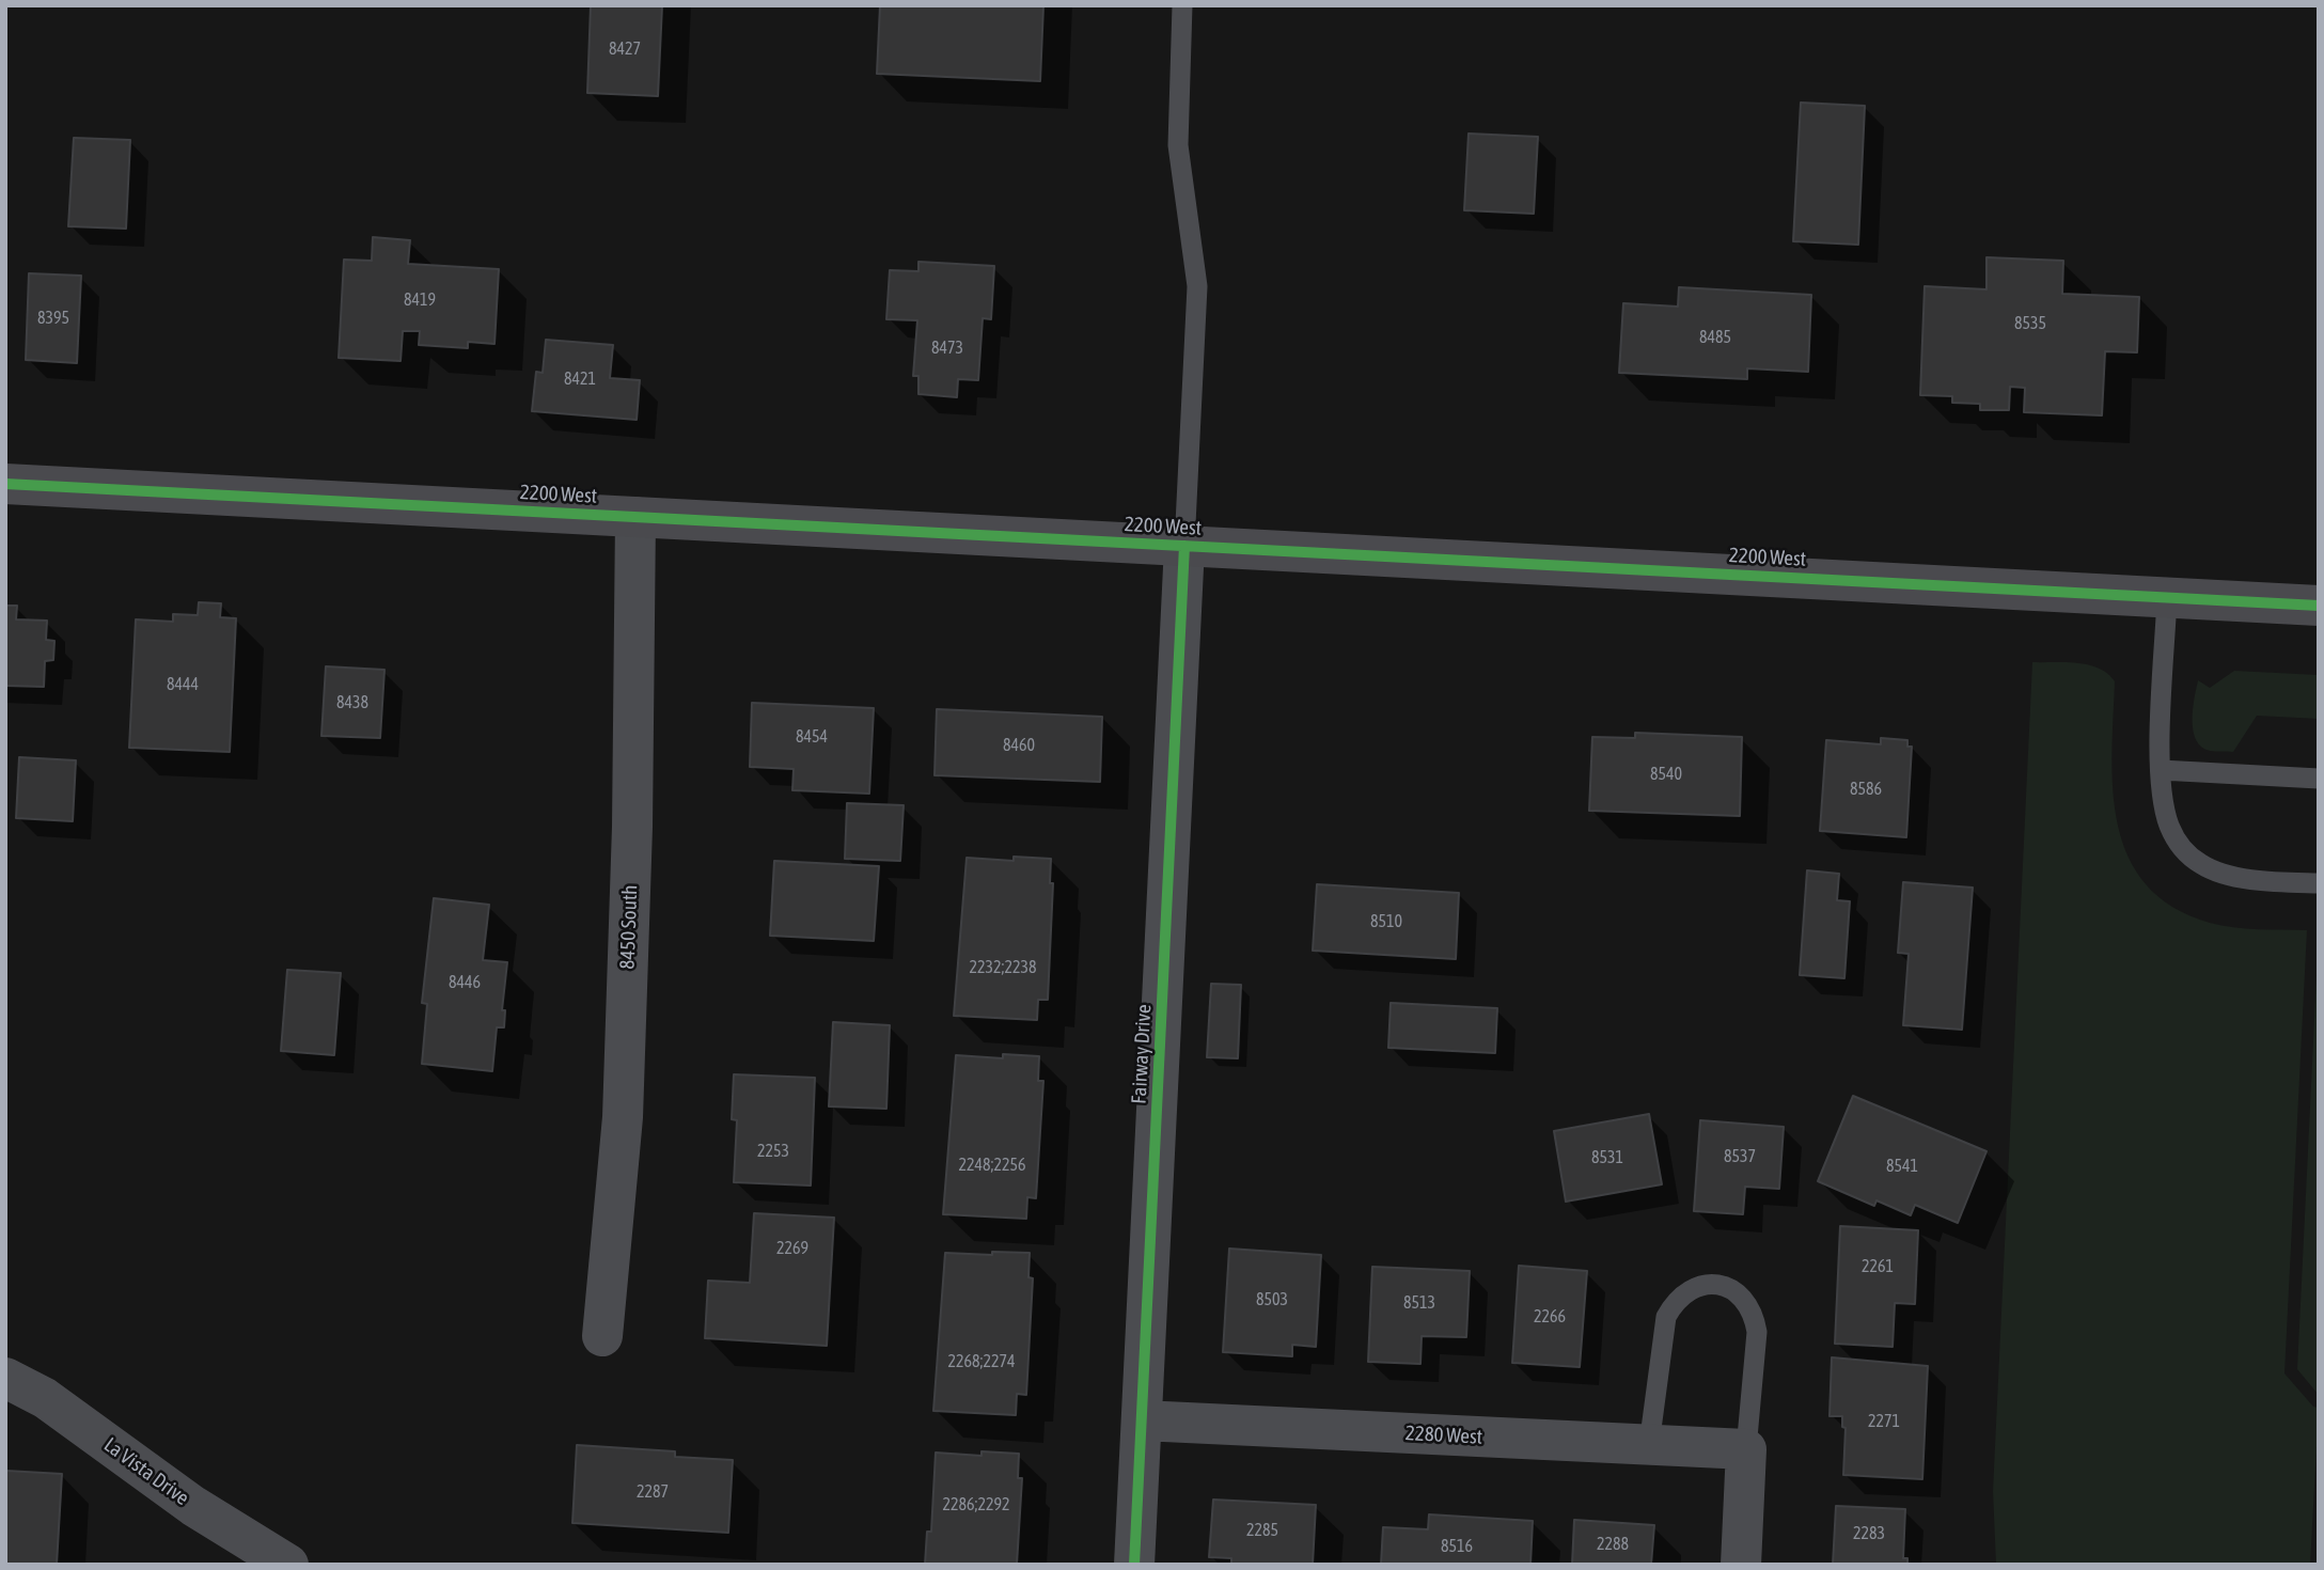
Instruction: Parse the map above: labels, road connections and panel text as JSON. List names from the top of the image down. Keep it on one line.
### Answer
{"streets":{"street":["2200 West","8450 South","Fairway Drive","2280 West","La Vista Drive"]},"crossings":[["2200 West","8450 South"],["2200 West","Fairway Drive"],["Fairway Drive","2280 West"]],"house_numbers":["8427","8419","8395","8535","8485","8473","8421","8444","8438","8454","8460","8540","8586","8510","2232;2238","8446","2253","8537","8531","2248;2256","8541","2269","2261","8503","8513","2266","2268;2274","2271","2287","2286;2292","2285","2283","2288","8516"]}
